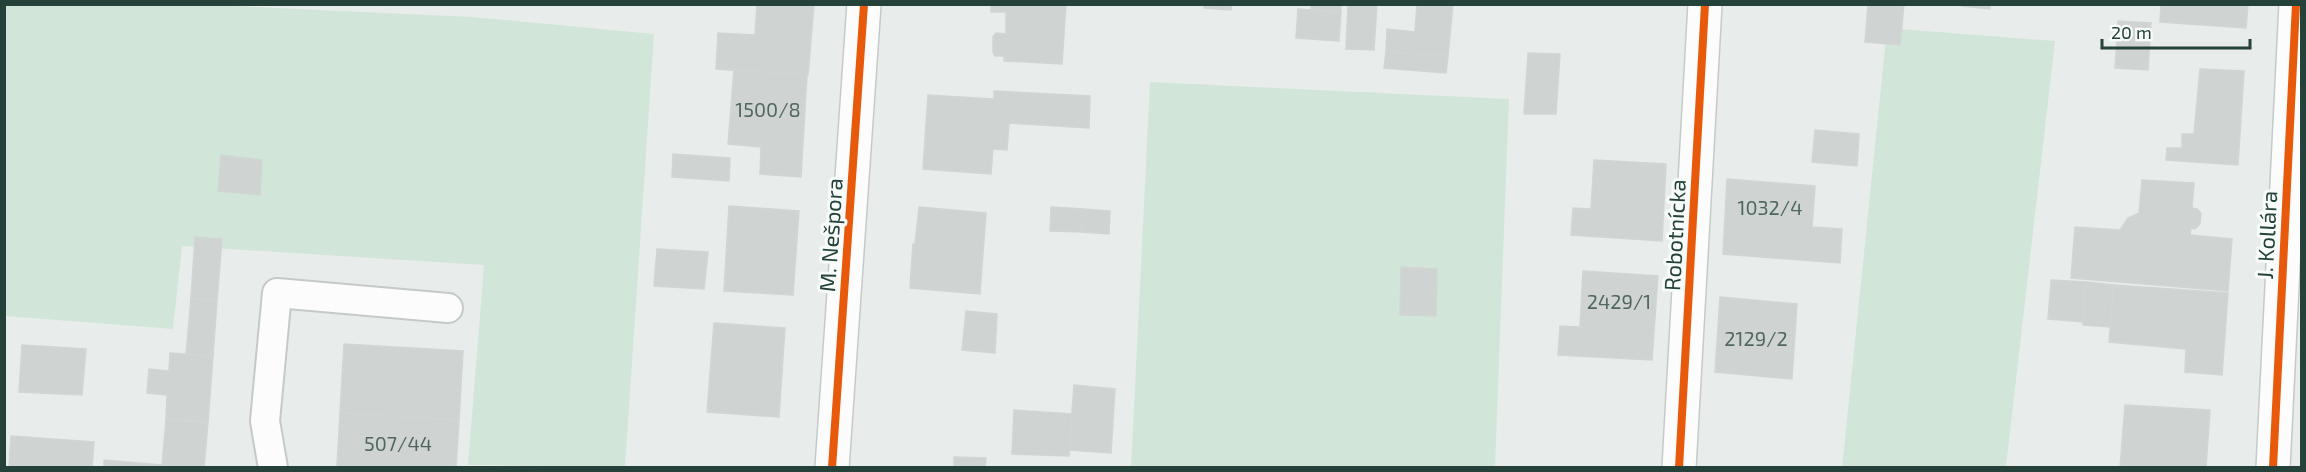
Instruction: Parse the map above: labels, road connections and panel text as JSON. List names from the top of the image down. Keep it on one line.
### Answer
{"streets":{"street":["M. Nešpora","Robotnícka","J. Kollára"]},"house_numbers":["1500/8","1032/4","2429/1","2129/2","507/44"],"scale_bar":"20 m"}
